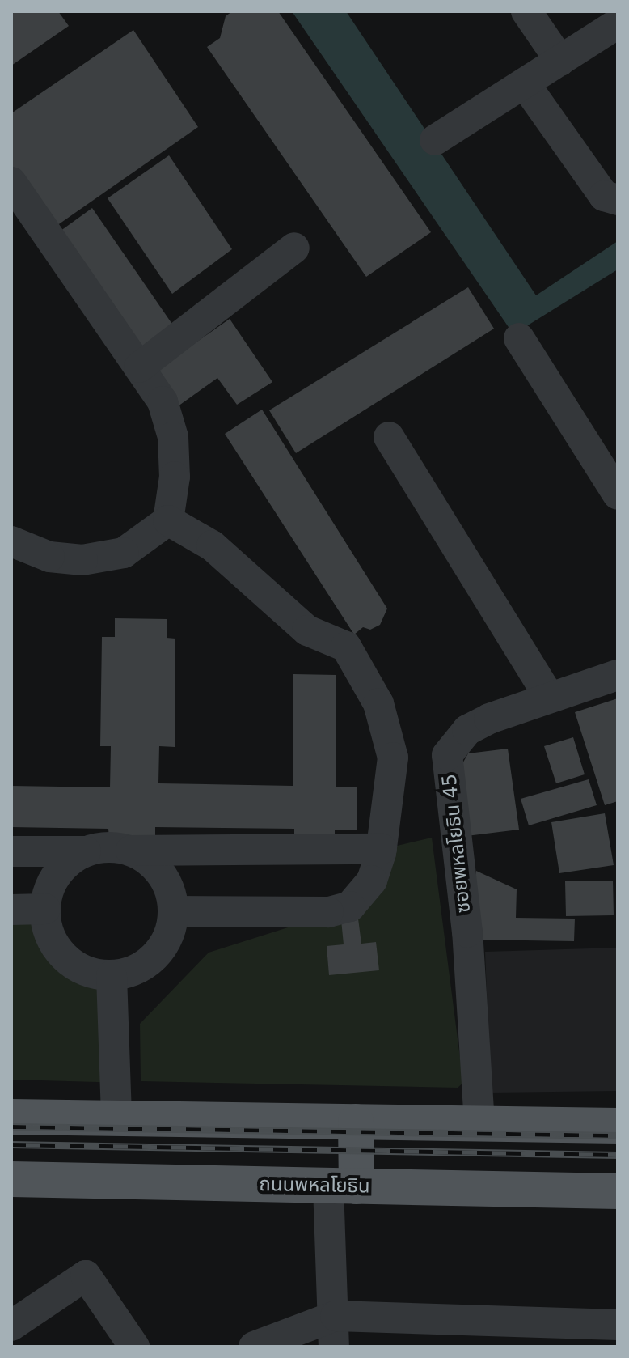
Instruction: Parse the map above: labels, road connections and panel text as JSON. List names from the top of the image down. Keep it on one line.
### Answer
{"streets":{"main road":["ถนนพหลโยธิน"],"street":["ซอยพหลโยธิน 45"]}}
